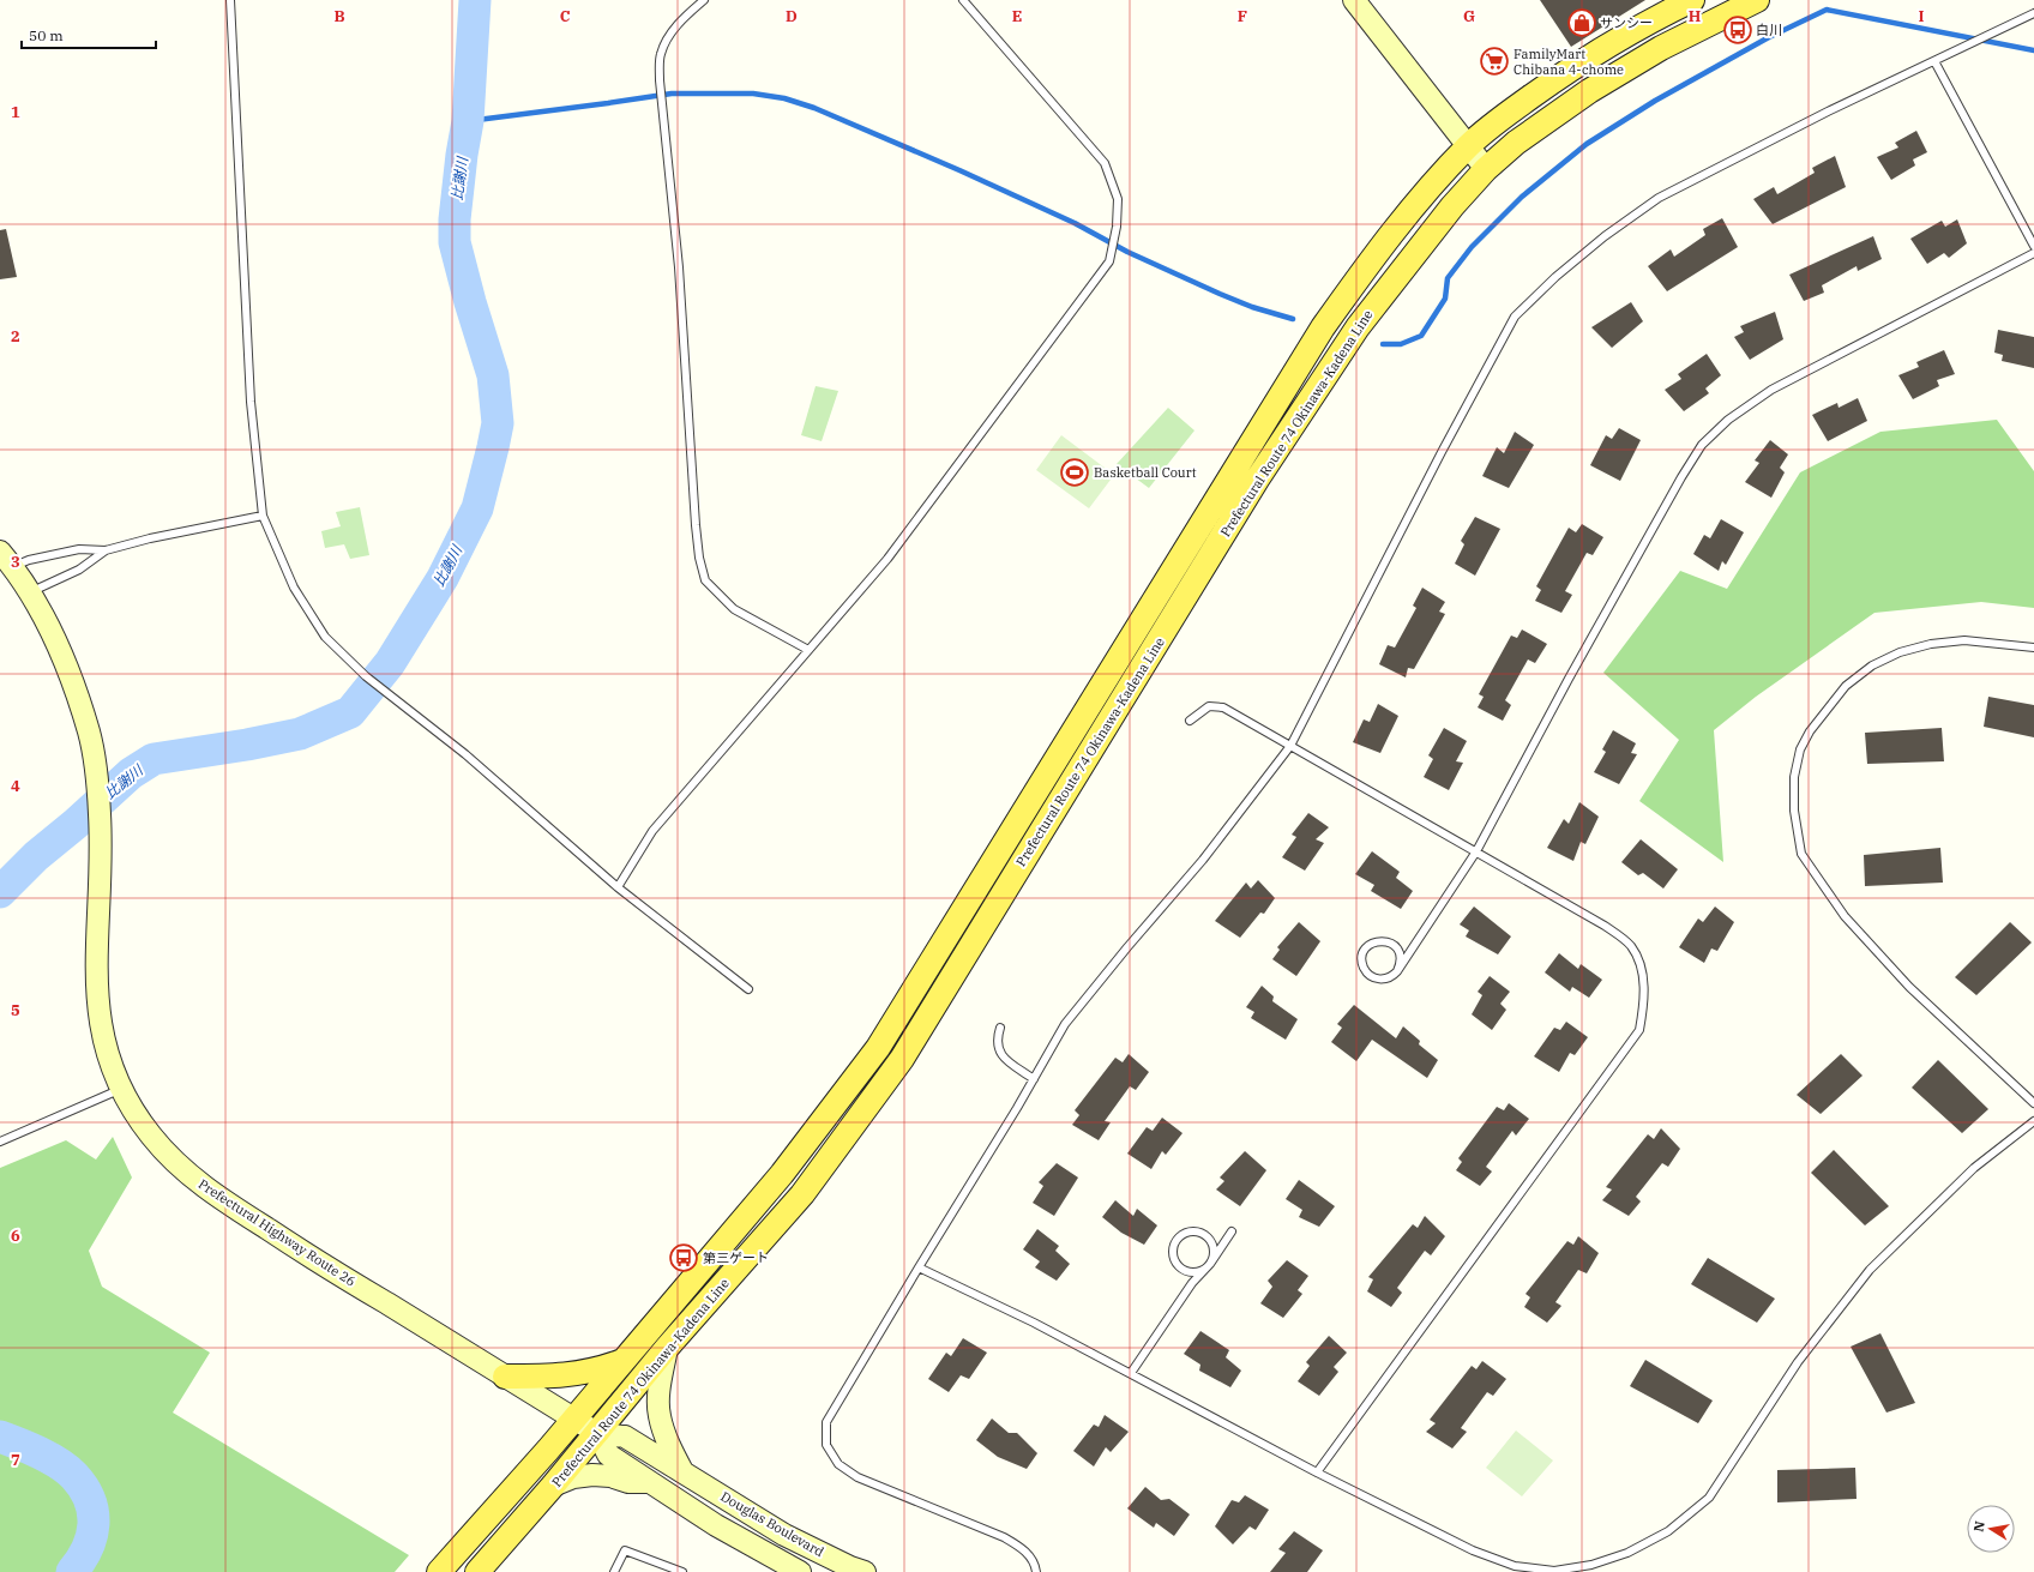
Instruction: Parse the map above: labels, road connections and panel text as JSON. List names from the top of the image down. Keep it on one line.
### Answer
{"streets":{"main road":["Prefectural Route 74 Okinawa-Kadena Line","Prefectural Highway Route 26","Douglas Boulevard"]},"crossings":[["Prefectural Route 74 Okinawa-Kadena Line","Prefectural Highway Route 26"],["Prefectural Route 74 Okinawa-Kadena Line","Douglas Boulevard"],["Prefectural Highway Route 26","Douglas Boulevard"]],"water":["比謝川"],"places":{"shop":["サンシー"],"bus stop":["白川","第三ゲート"],"supermarket":["FamilyMart Chibana 4-chome"],"sports":["Basketball Court"]},"scale_bar":"50 m","north":"left","grid":{"columns":["B","C","D","E","F","G","H","I"],"rows":["1","2","3","4","5","6","7"]}}
